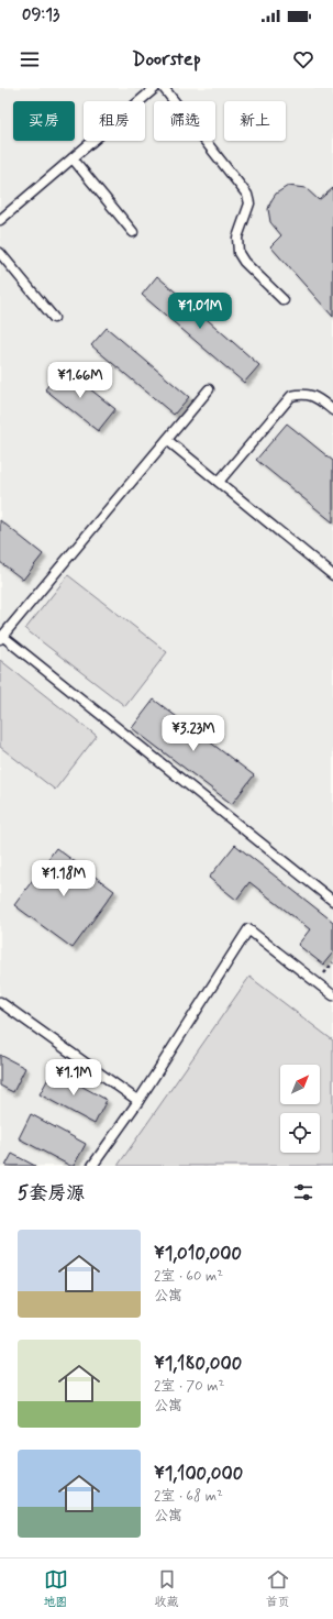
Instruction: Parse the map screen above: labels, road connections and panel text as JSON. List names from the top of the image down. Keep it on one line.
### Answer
{"north":"top right","page":{"status":"09:13","header":"Doorstep","chip":["买房","租房","筛选","新上"],"price":["¥1.01M","¥1.66M","¥3.23M","¥1.18M","¥1.1M"],"heading":"5套房源","list":[{"name":"¥1,010,000","note":"2室 · 60 m² · 公寓"},{"name":"¥1,180,000","note":"2室 · 70 m² · 公寓"},{"name":"¥1,100,000","note":"2室 · 68 m² · 公寓"}],"tabs":["地图","收藏","首页"]}}
